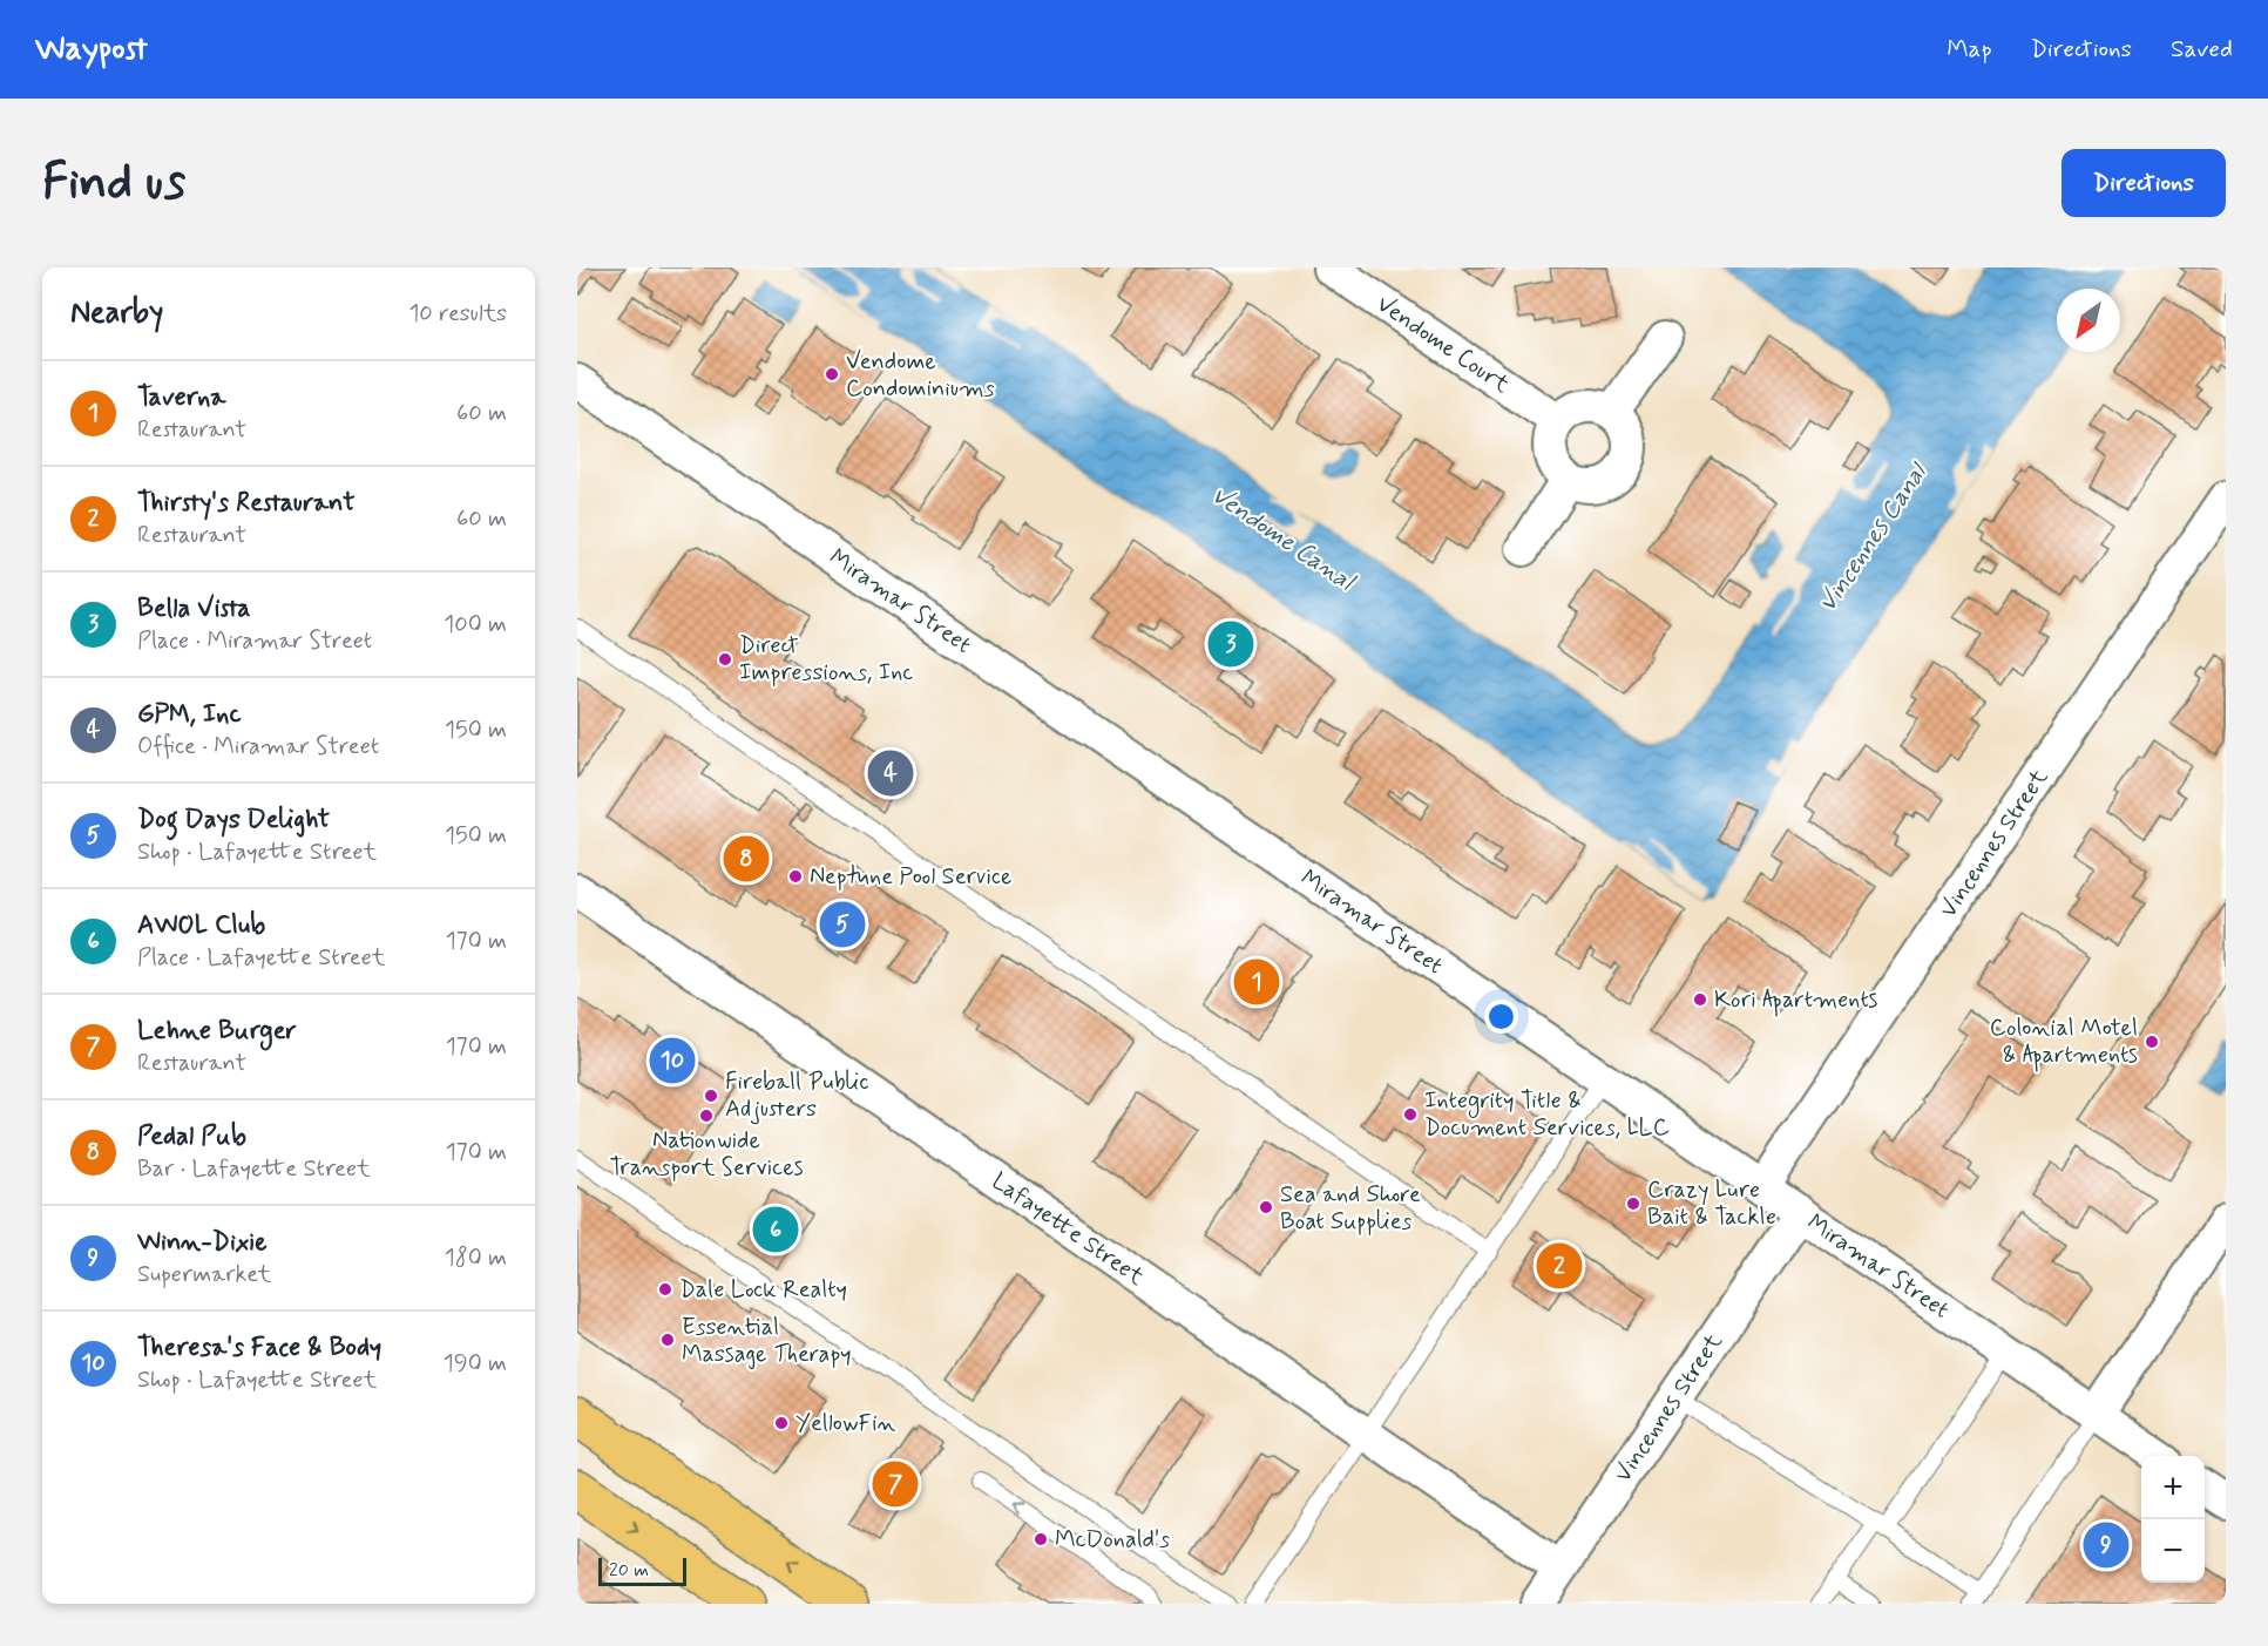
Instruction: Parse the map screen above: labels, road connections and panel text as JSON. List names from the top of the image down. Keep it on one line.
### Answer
{"streets":{"street":["Vendome Court","Miramar Street","Vincennes Street","Lafayette Street"]},"crossings":[["Miramar Street","Vincennes Street"],["Vincennes Street","Lafayette Street"]],"water":["Vendome Canal","Vincennes Canal"],"places":["Vendome Condominiums","Direct Impressions, Inc","Neptune Pool Service","Kori Apartments","Colonial Motel & Apartments","Fireball Public Adjusters","Integrity Title & Document Services, LLC","Nationwide Transport Services","Crazy Lure Bait & Tackle","Sea and Shore Boat Supplies","Dale Lock Realty","Essential Massage Therapy","YellowFin","McDonald's"],"scale_bar":"20 m","north":"bottom left","page":{"header":"Waypost","nav":["Map","Directions","Saved"],"buttons":"Directions","title":"Find us","heading":["Nearby","10 results"],"list":[{"mark":"1","name":"Taverna","note":"Restaurant","value":"60 m"},{"mark":"2","name":"Thirsty's Restaurant","note":"Restaurant","value":"60 m"},{"mark":"3","name":"Bella Vista","note":"Place · Miramar Street","value":"100 m"},{"mark":"4","name":"GPM, Inc","note":"Office · Miramar Street","value":"150 m"},{"mark":"5","name":"Dog Days Delight","note":"Shop · Lafayette Street","value":"150 m"},{"mark":"6","name":"AWOL Club","note":"Place · Lafayette Street","value":"170 m"},{"mark":"7","name":"Lehne Burger","note":"Restaurant","value":"170 m"},{"mark":"8","name":"Pedal Pub","note":"Bar · Lafayette Street","value":"170 m"},{"mark":"9","name":"Winn-Dixie","note":"Supermarket","value":"180 m"},{"mark":"10","name":"Theresa's Face & Body","note":"Shop · Lafayette Street","value":"190 m"}],"pins":["3","4","8","5","1","10","6","2","7","9"],"map_buttons":["+","−"],"scale":"20 m"}}
